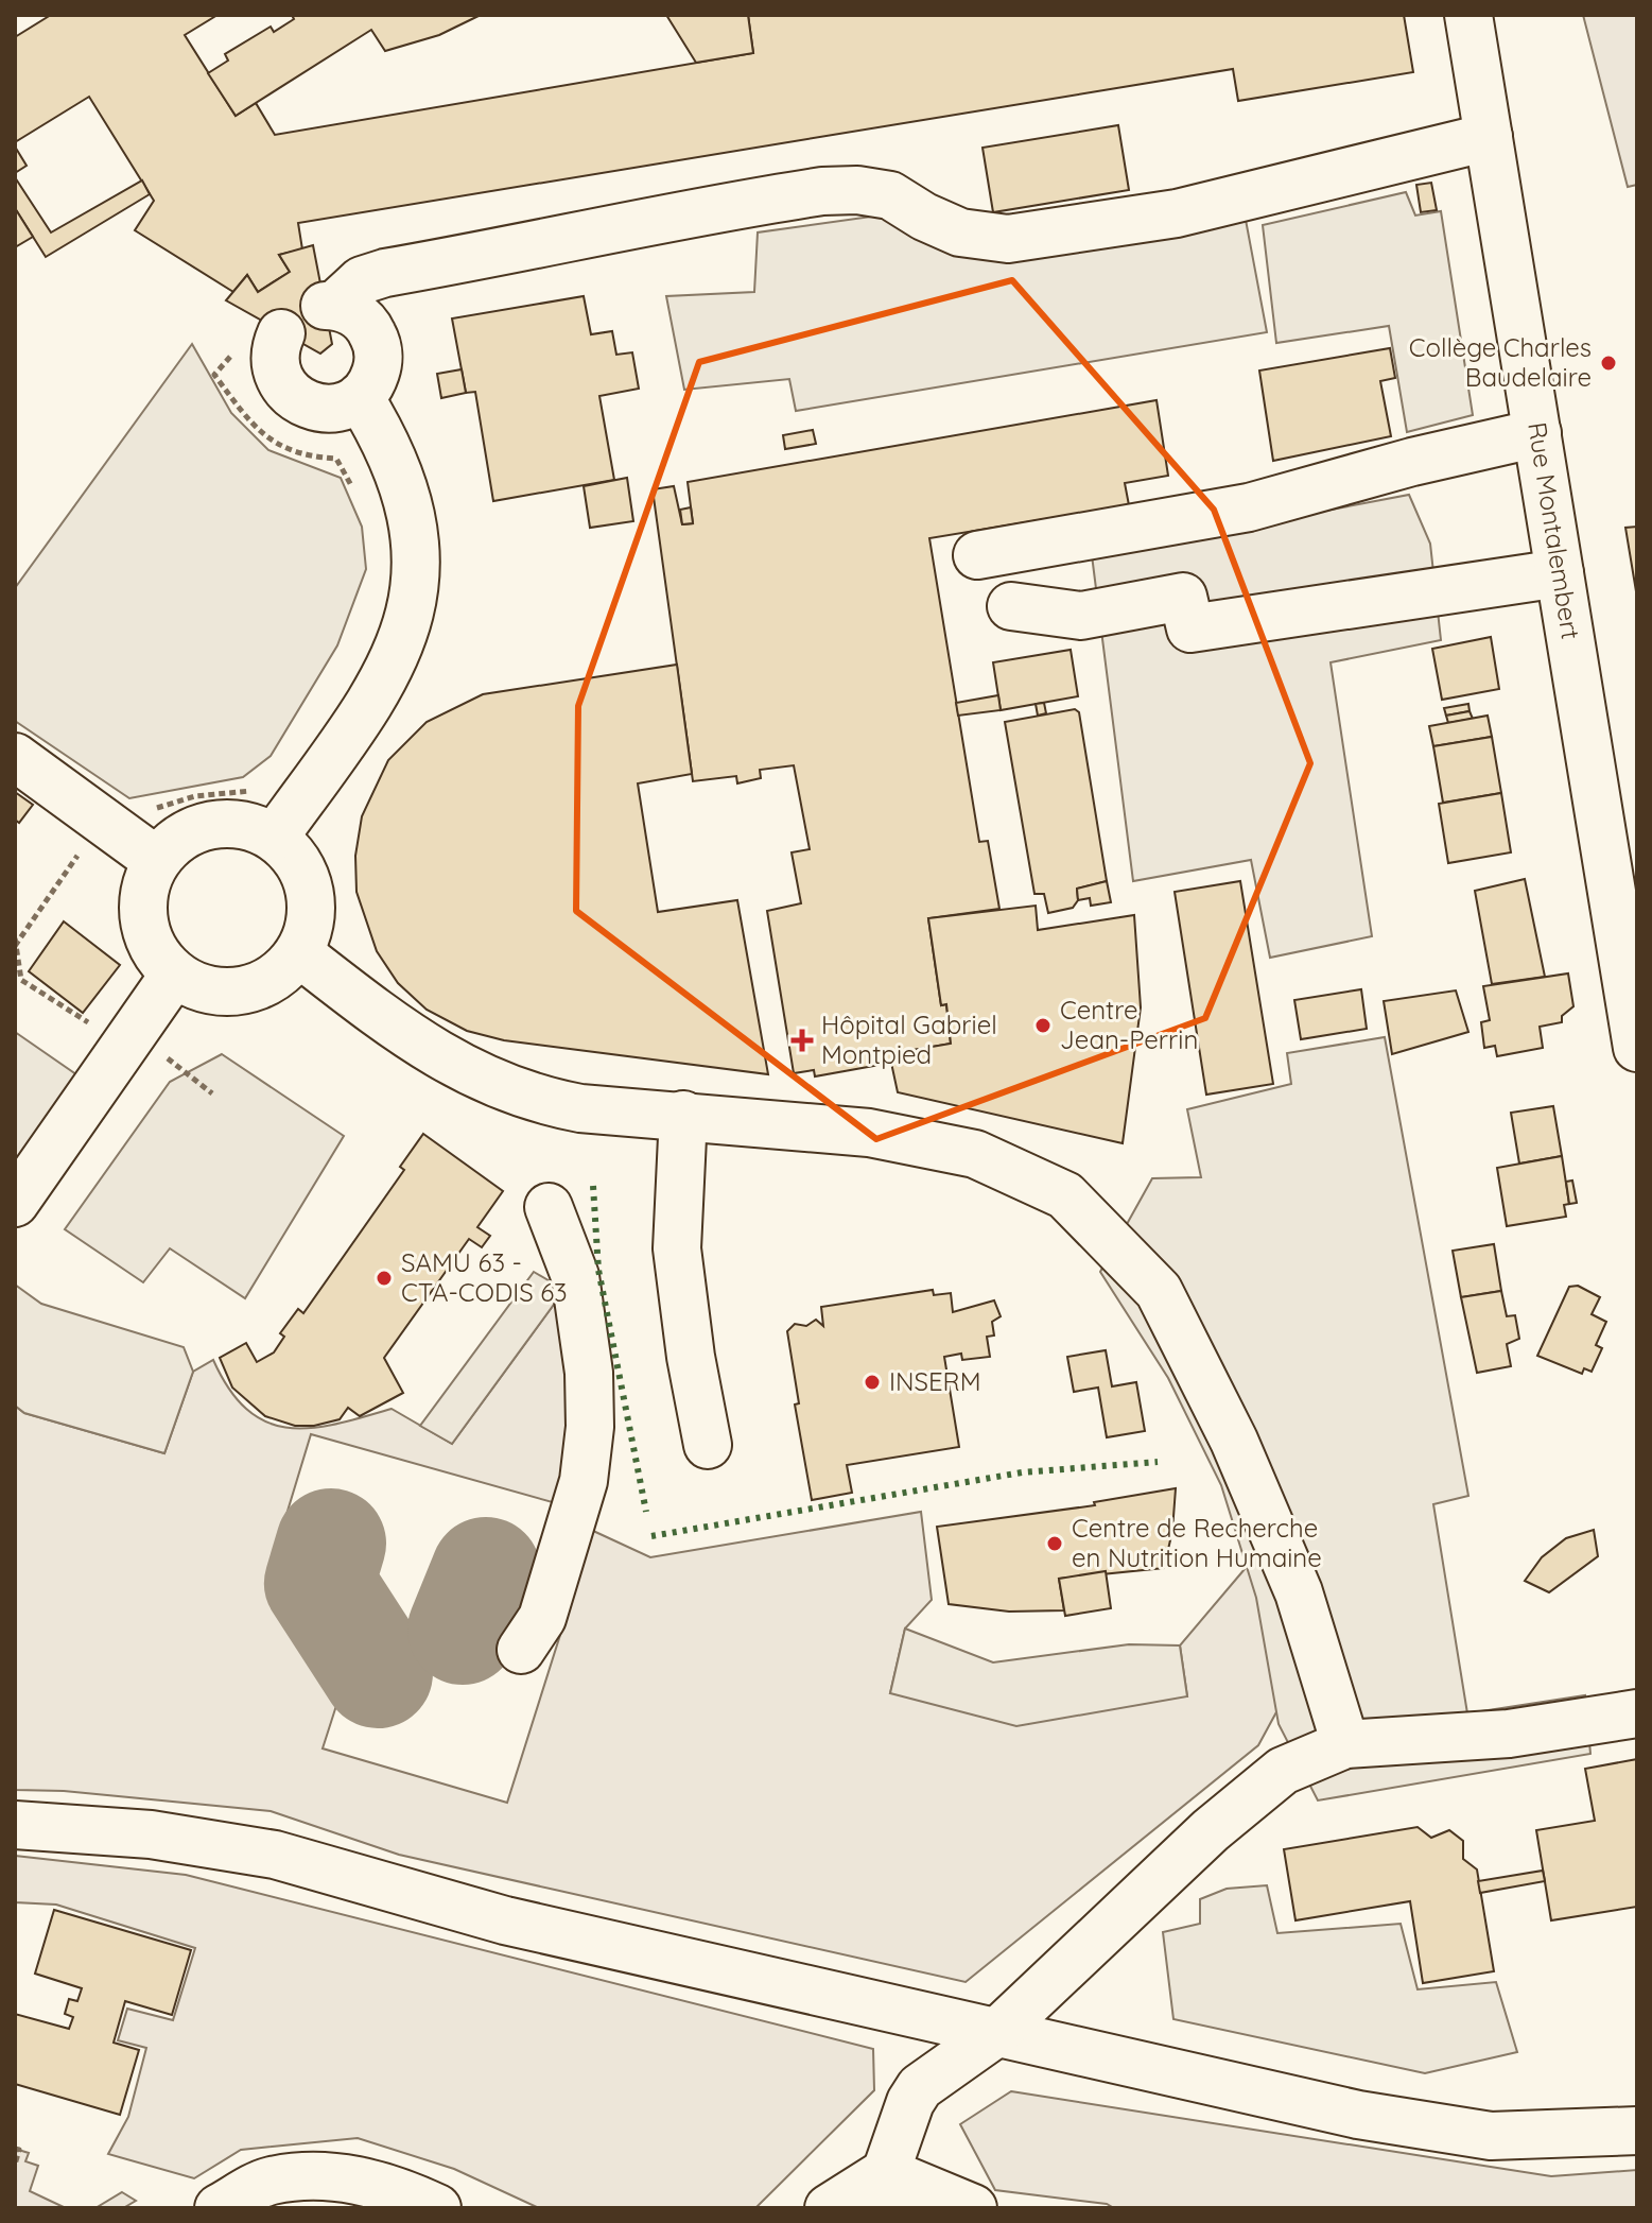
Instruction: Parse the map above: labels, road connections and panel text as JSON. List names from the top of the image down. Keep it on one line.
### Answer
{"streets":{"main road":["Rue Montalembert"]},"places":{"other":["Collège Charles Baudelaire","Centre Jean-Perrin","SAMU 63 - CTA-CODIS 63","INSERM","Centre de Recherche en Nutrition Humaine"],"health":["Hôpital Gabriel Montpied"]}}
